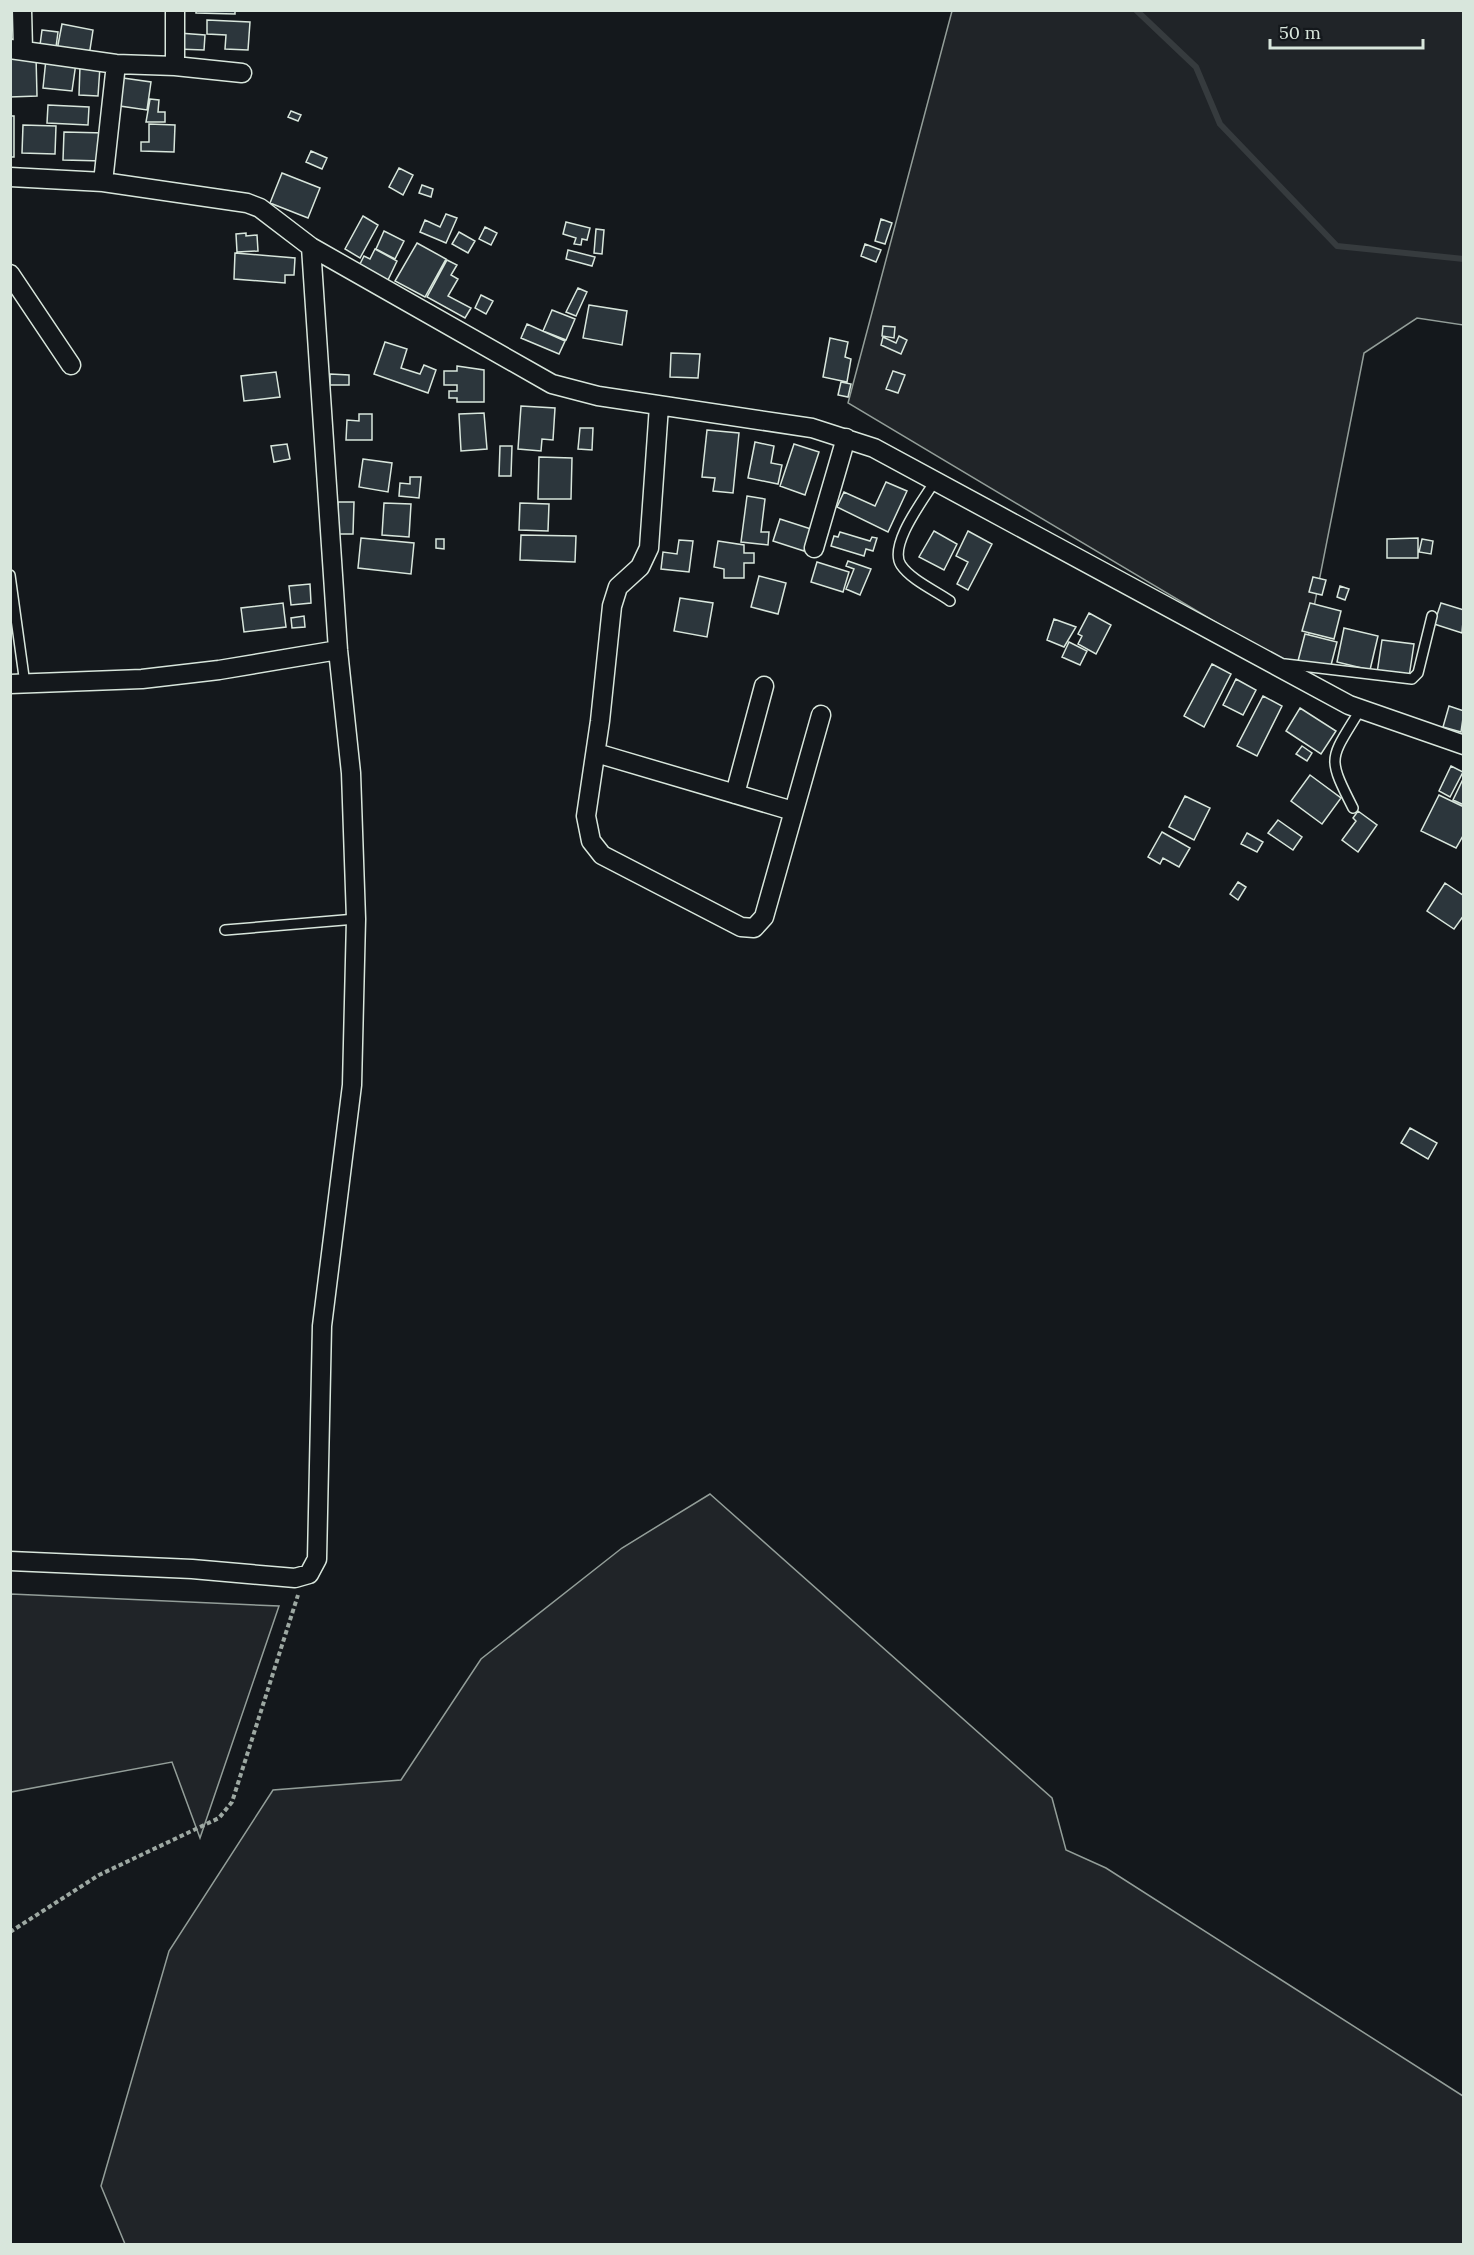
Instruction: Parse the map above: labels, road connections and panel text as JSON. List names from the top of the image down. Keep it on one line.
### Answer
{"scale_bar":"50 m"}
